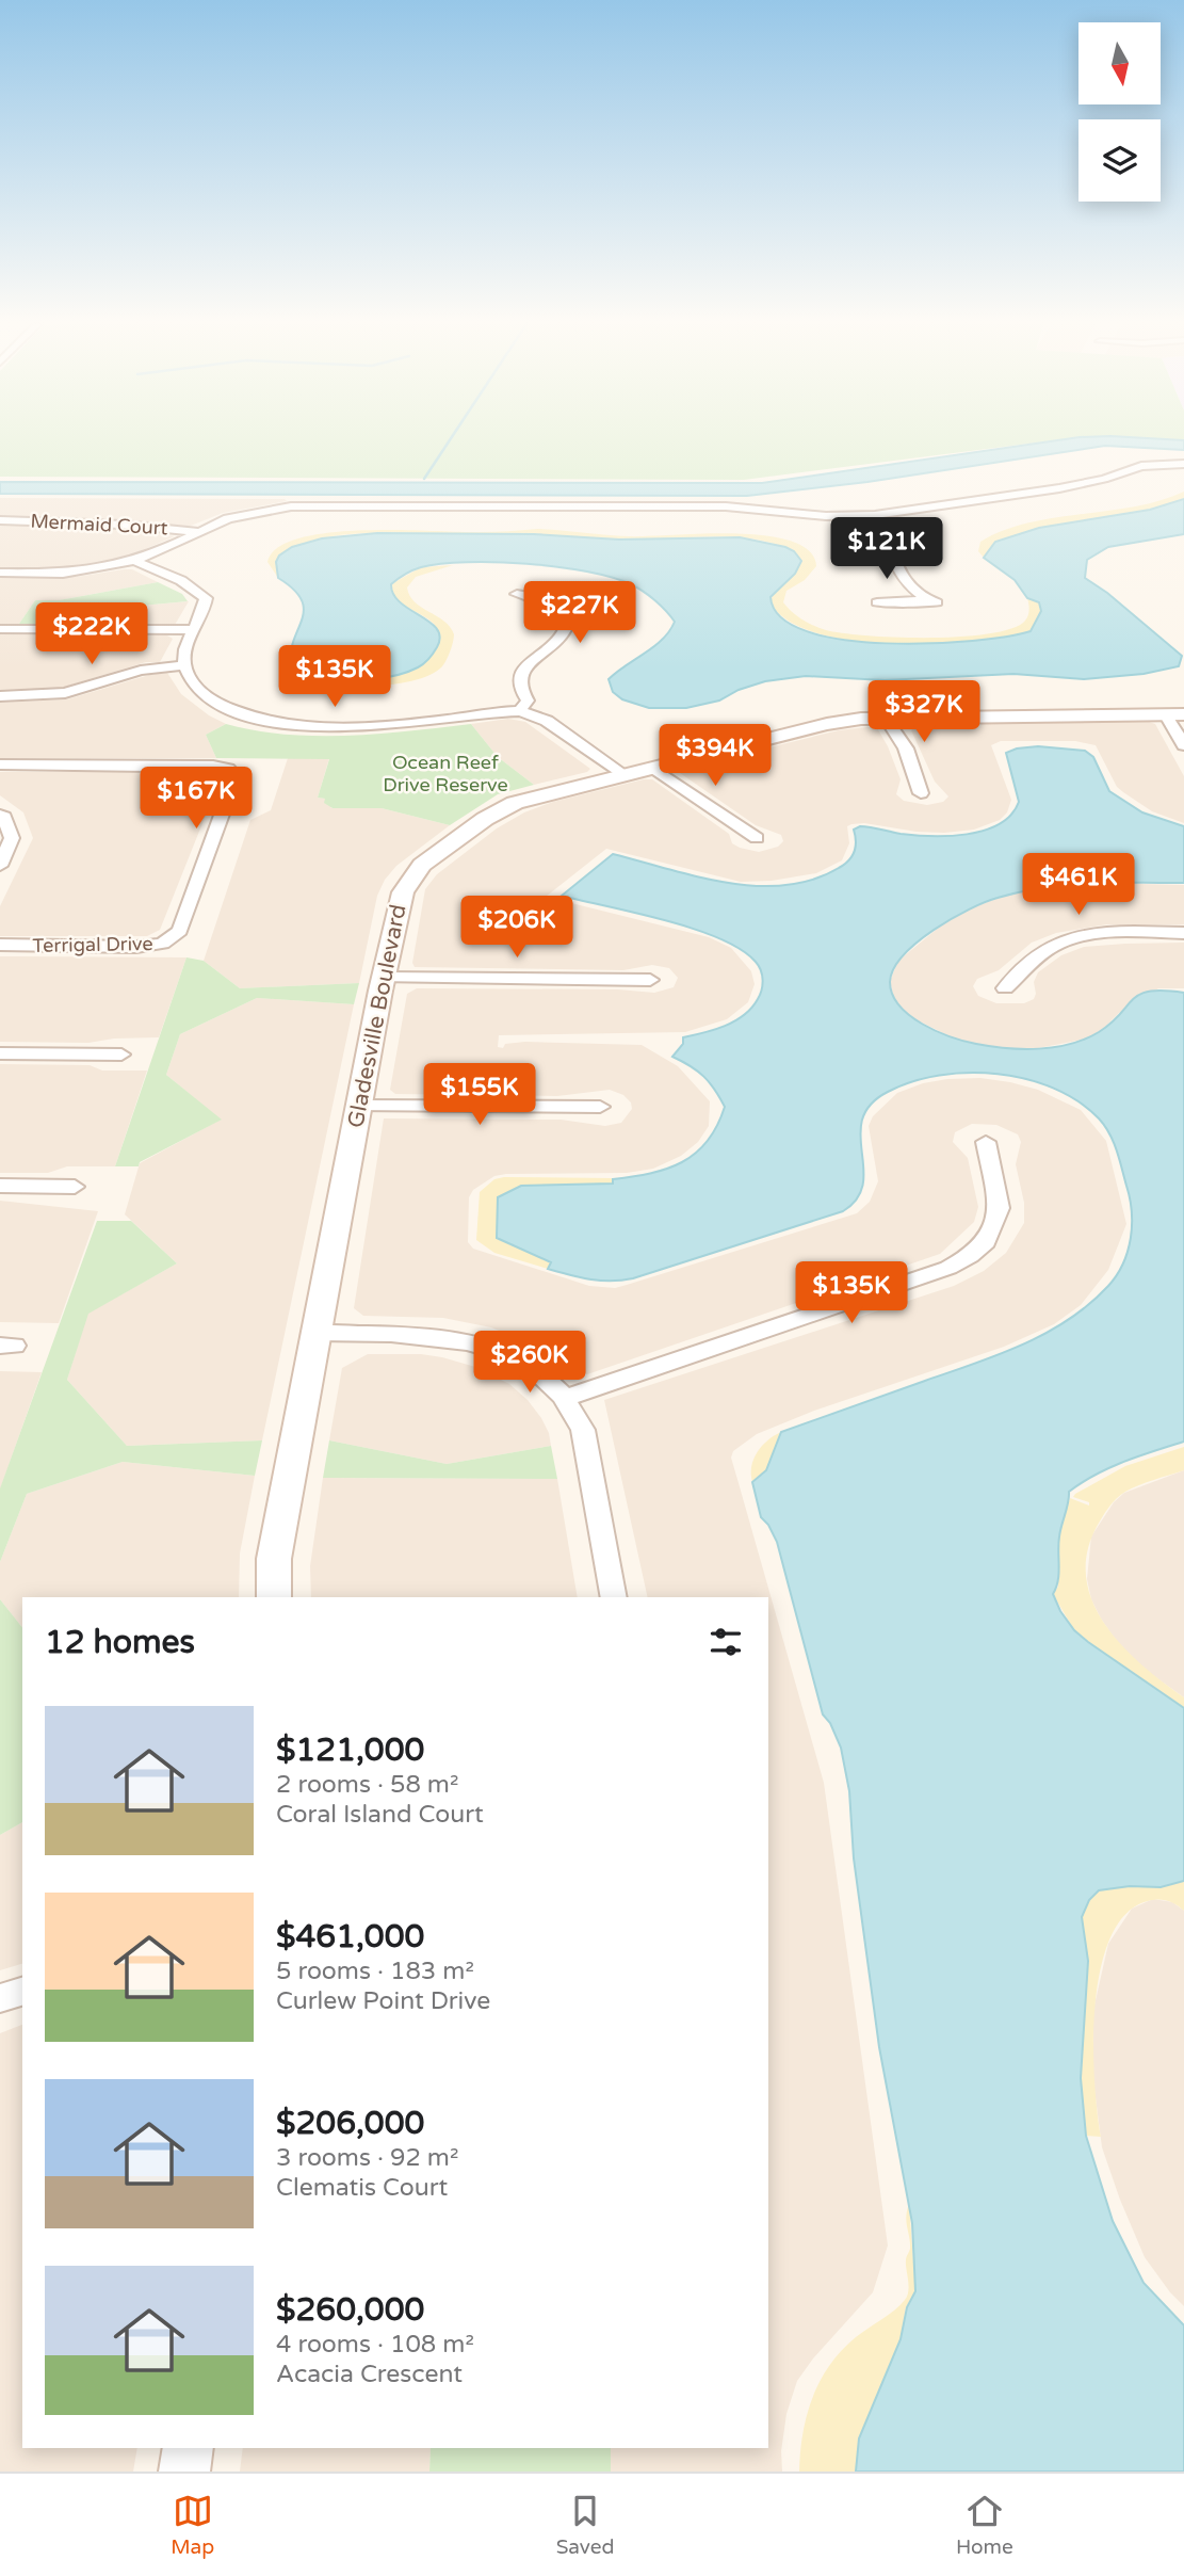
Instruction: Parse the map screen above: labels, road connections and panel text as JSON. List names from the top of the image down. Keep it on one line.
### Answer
{"streets":{"street":["Mermaid Court","Terrigal Drive","Gladesville Boulevard"]},"parks":["Ocean Reef Drive Reserve"],"north":"bottom","page":{"price":["$121K","$227K","$222K","$135K","$327K","$394K","$167K","$461K","$206K","$155K","$135K","$260K"],"heading":"12 homes","list":[{"name":"$121,000","note":"2 rooms · 58 m² · Coral Island Court"},{"name":"$461,000","note":"5 rooms · 183 m² · Curlew Point Drive"},{"name":"$206,000","note":"3 rooms · 92 m² · Clematis Court"},{"name":"$260,000","note":"4 rooms · 108 m² · Acacia Crescent"}],"tabs":["Map","Saved","Home"]}}
